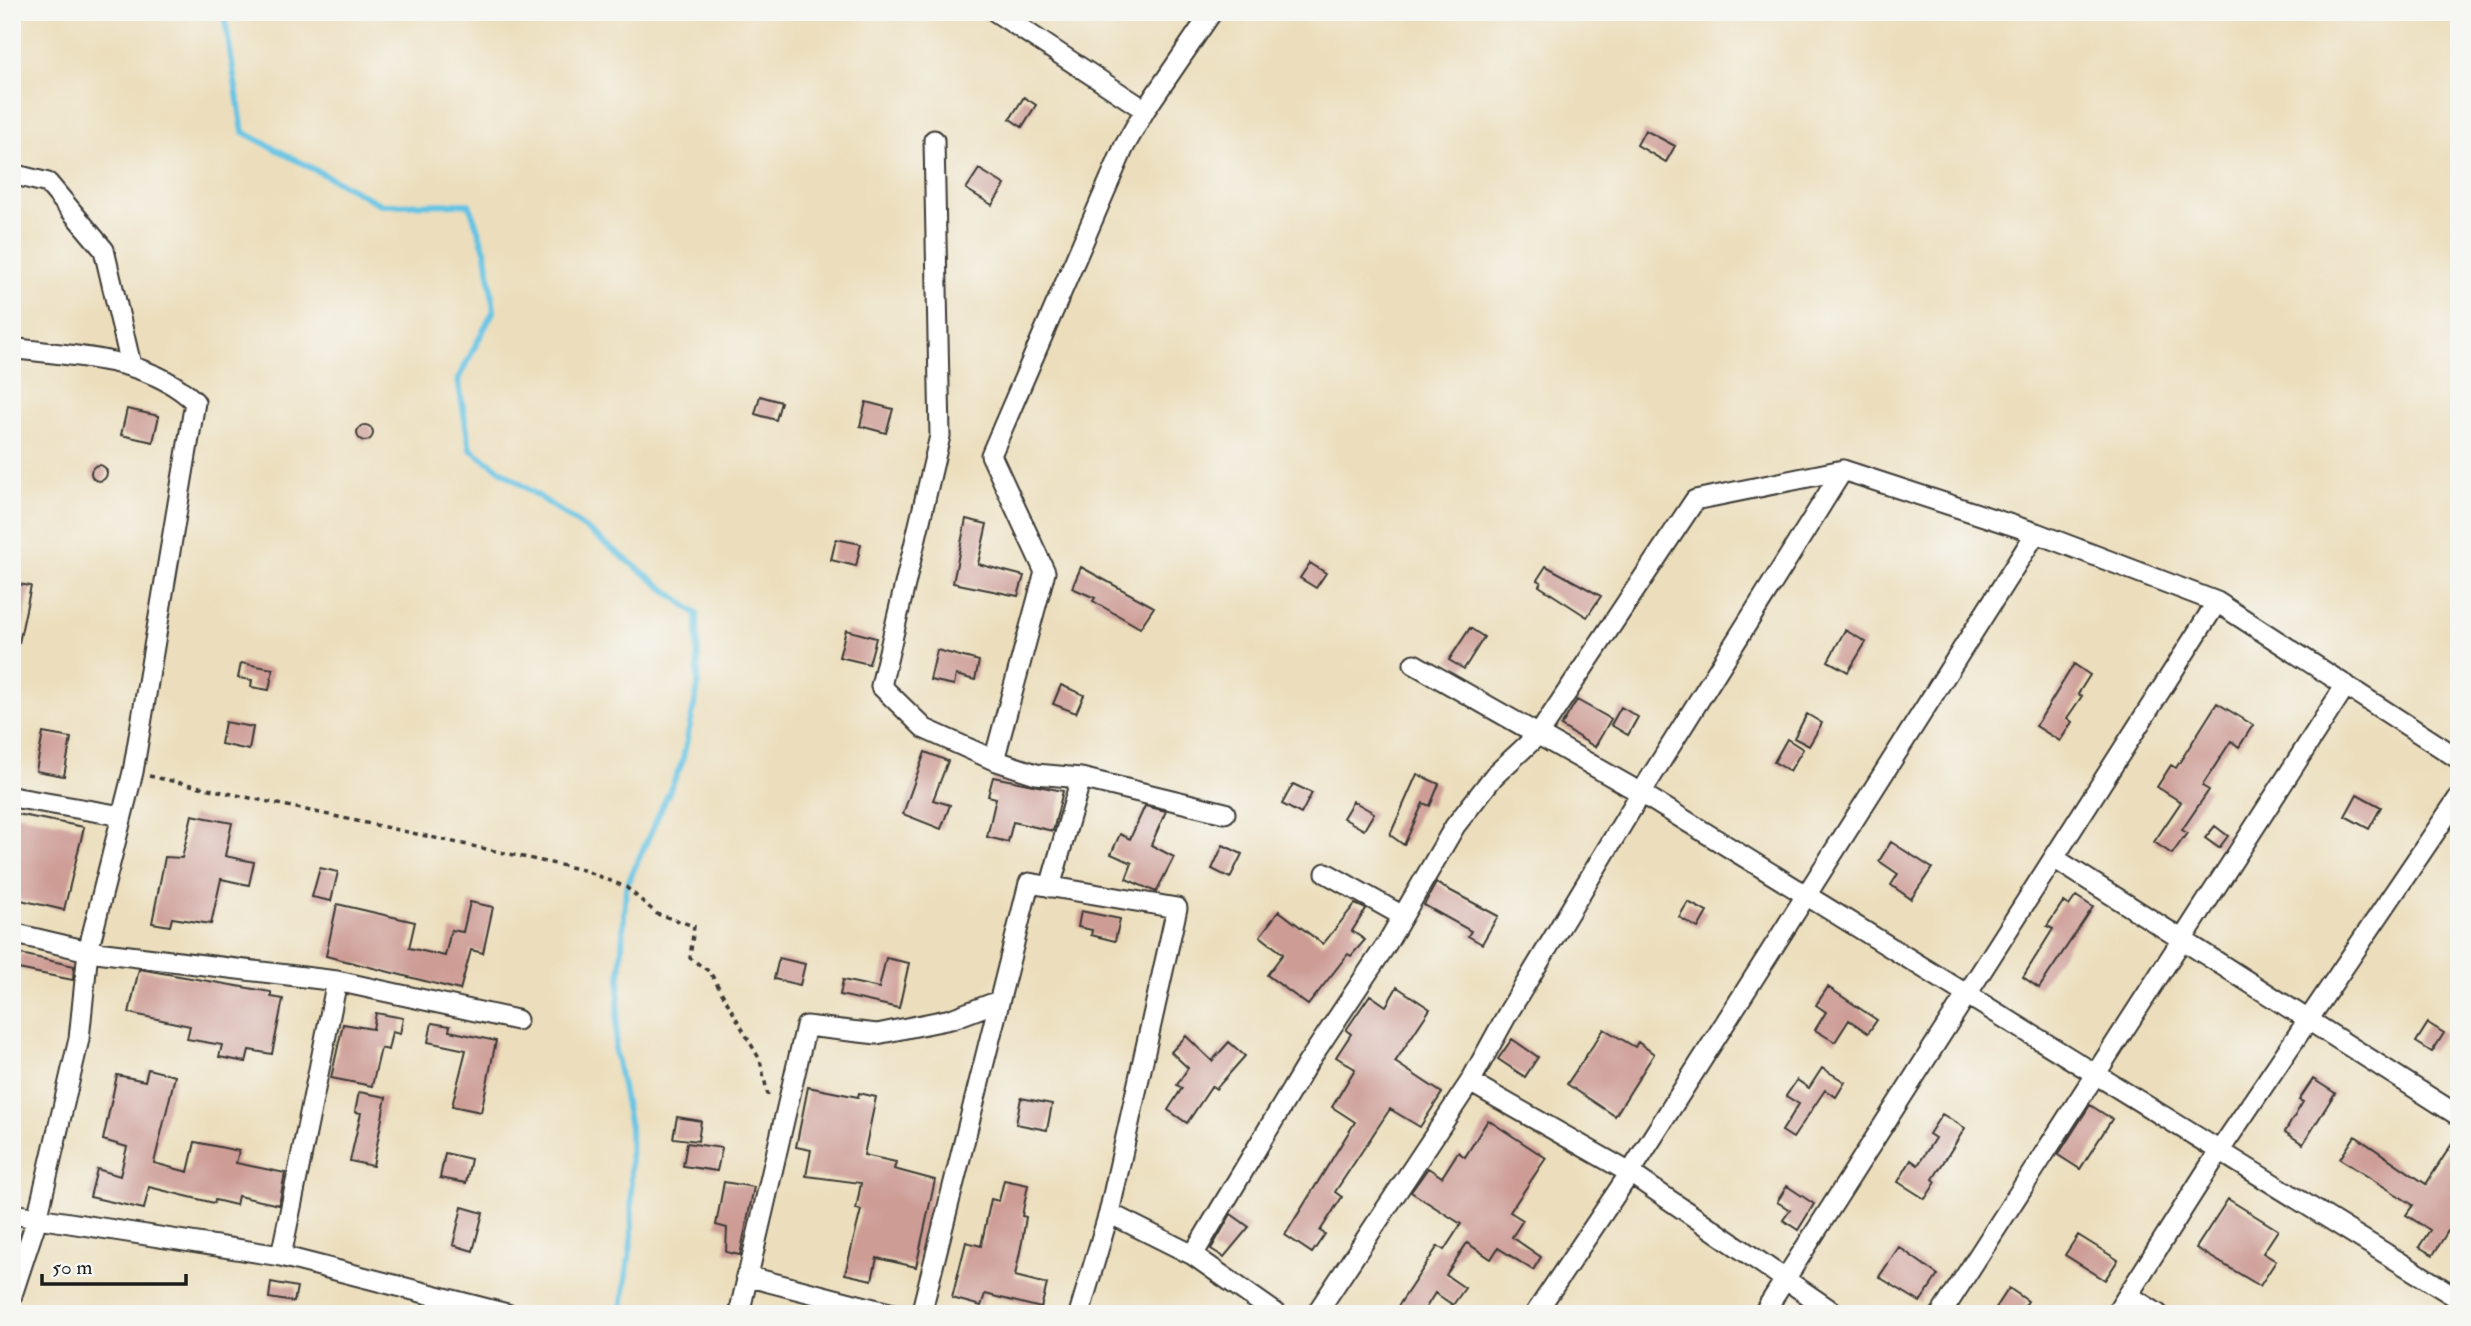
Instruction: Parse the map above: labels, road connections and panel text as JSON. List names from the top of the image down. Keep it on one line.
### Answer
{"scale_bar":"50 m"}
